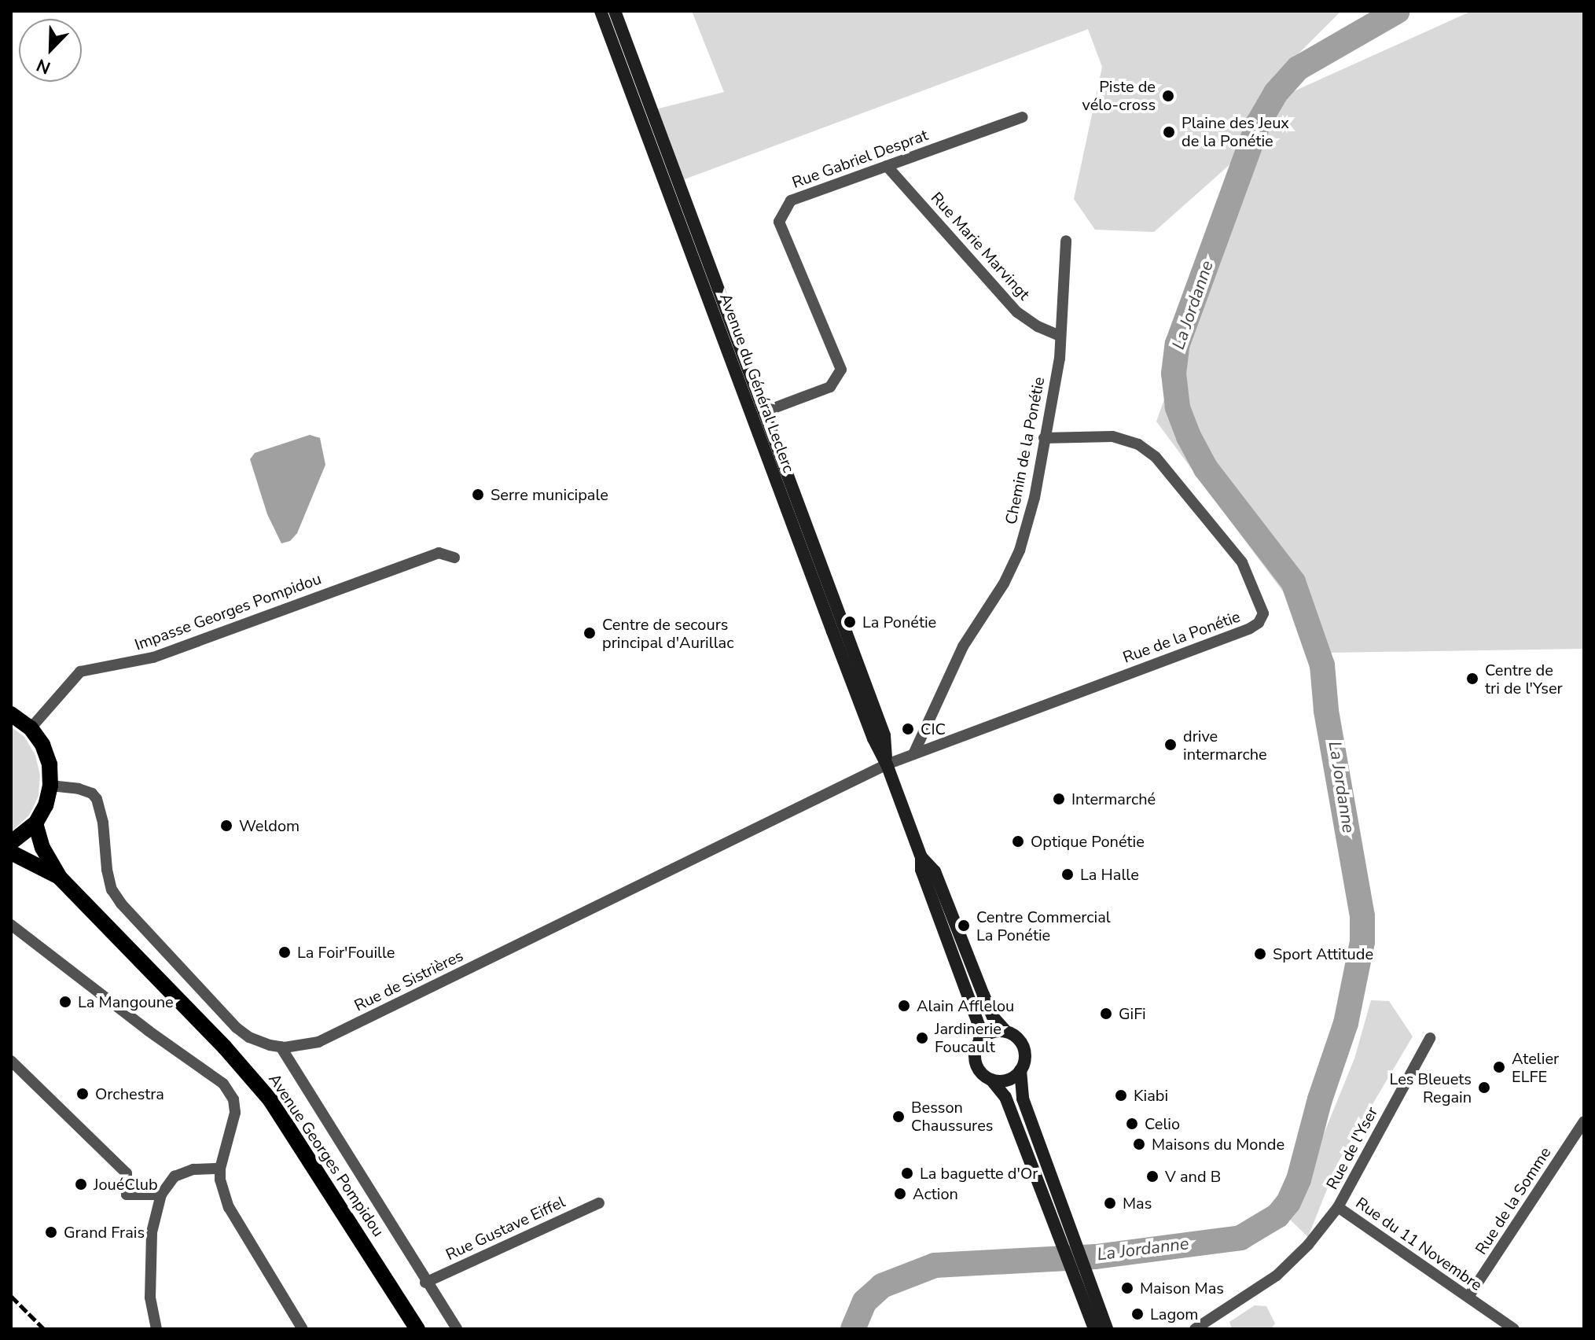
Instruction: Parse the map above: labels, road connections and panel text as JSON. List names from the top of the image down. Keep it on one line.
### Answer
{"streets":{"main road":["Avenue Georges Pompidou"],"street":["Rue Gabriel Desprat","Rue Marie Marvingt","Avenue du Général Leclerc","Chemin de la Ponétie","Impasse Georges Pompidou","Rue de la Ponétie","Rue de Sistrières","Rue de l'Yser","Rue de la Somme","Rue Gustave Eiffel","Rue du 11 Novembre"]},"crossings":[["Rue Gabriel Desprat","Rue Marie Marvingt"],["Rue Gabriel Desprat","Avenue du Général Leclerc"],["Rue Marie Marvingt","Chemin de la Ponétie"],["Avenue du Général Leclerc","Rue de la Ponétie"],["Avenue du Général Leclerc","Rue de Sistrières"],["Chemin de la Ponétie","Rue de la Ponétie"],["Rue de la Ponétie","Rue de Sistrières"],["Rue de Sistrières","Avenue Georges Pompidou"],["Rue de l'Yser","Rue du 11 Novembre"],["Avenue Georges Pompidou","Rue Gustave Eiffel"],["Rue de la Somme","Rue du 11 Novembre"]],"water":["La Jordanne"],"places":["Piste de vélo-cross","Plaine des Jeux de la Ponétie","Serre municipale","La Ponétie","Centre de secours principal d'Aurillac","Centre de tri de l'Yser","CIC","drive intermarche","Intermarché","Weldom","Optique Ponétie","La Halle","Centre Commercial La Ponétie","La Foir'Fouille","Sport Attitude","La Mangoune","Alain Afflelou","GiFi","Jardinerie Foucault","Atelier ELFE","Les Bleuets Regain","Orchestra","Kiabi","Besson Chaussures","Celio","Maisons du Monde","La baguette d'Or","V and B","JouéClub","Action","Mas","Grand Frais","Maison Mas","Lagom"],"north":"bottom left"}
